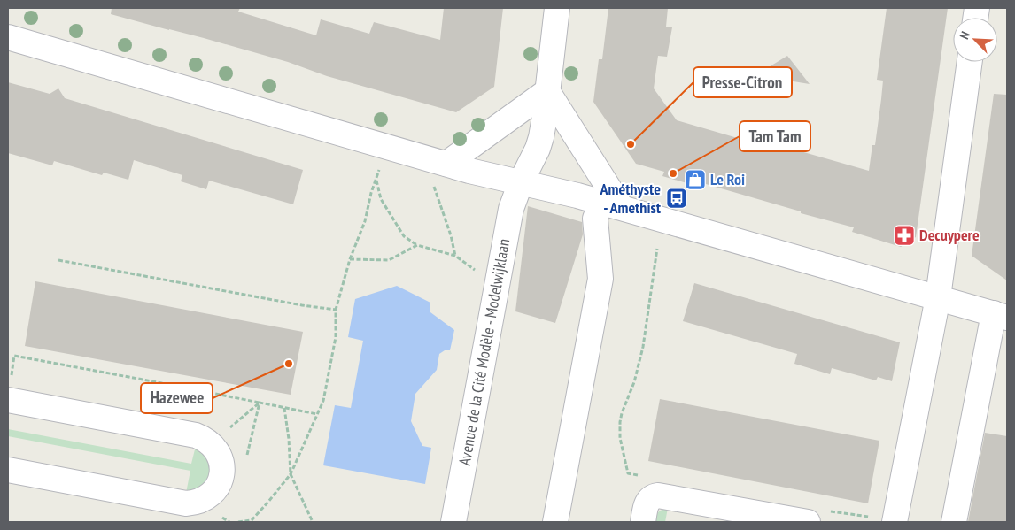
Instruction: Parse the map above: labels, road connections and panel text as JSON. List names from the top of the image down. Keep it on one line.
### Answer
{"streets":{"street":["Avenue de la Cité Modèle - Modelwijklaan"]},"places":{"other":["Presse-Citron","Tam Tam","Hazewee"],"shop":["Le Roi"],"bus stop":["Améthyste - Amethist"],"pharmacy":["Decuypere"]},"north":"top left"}
